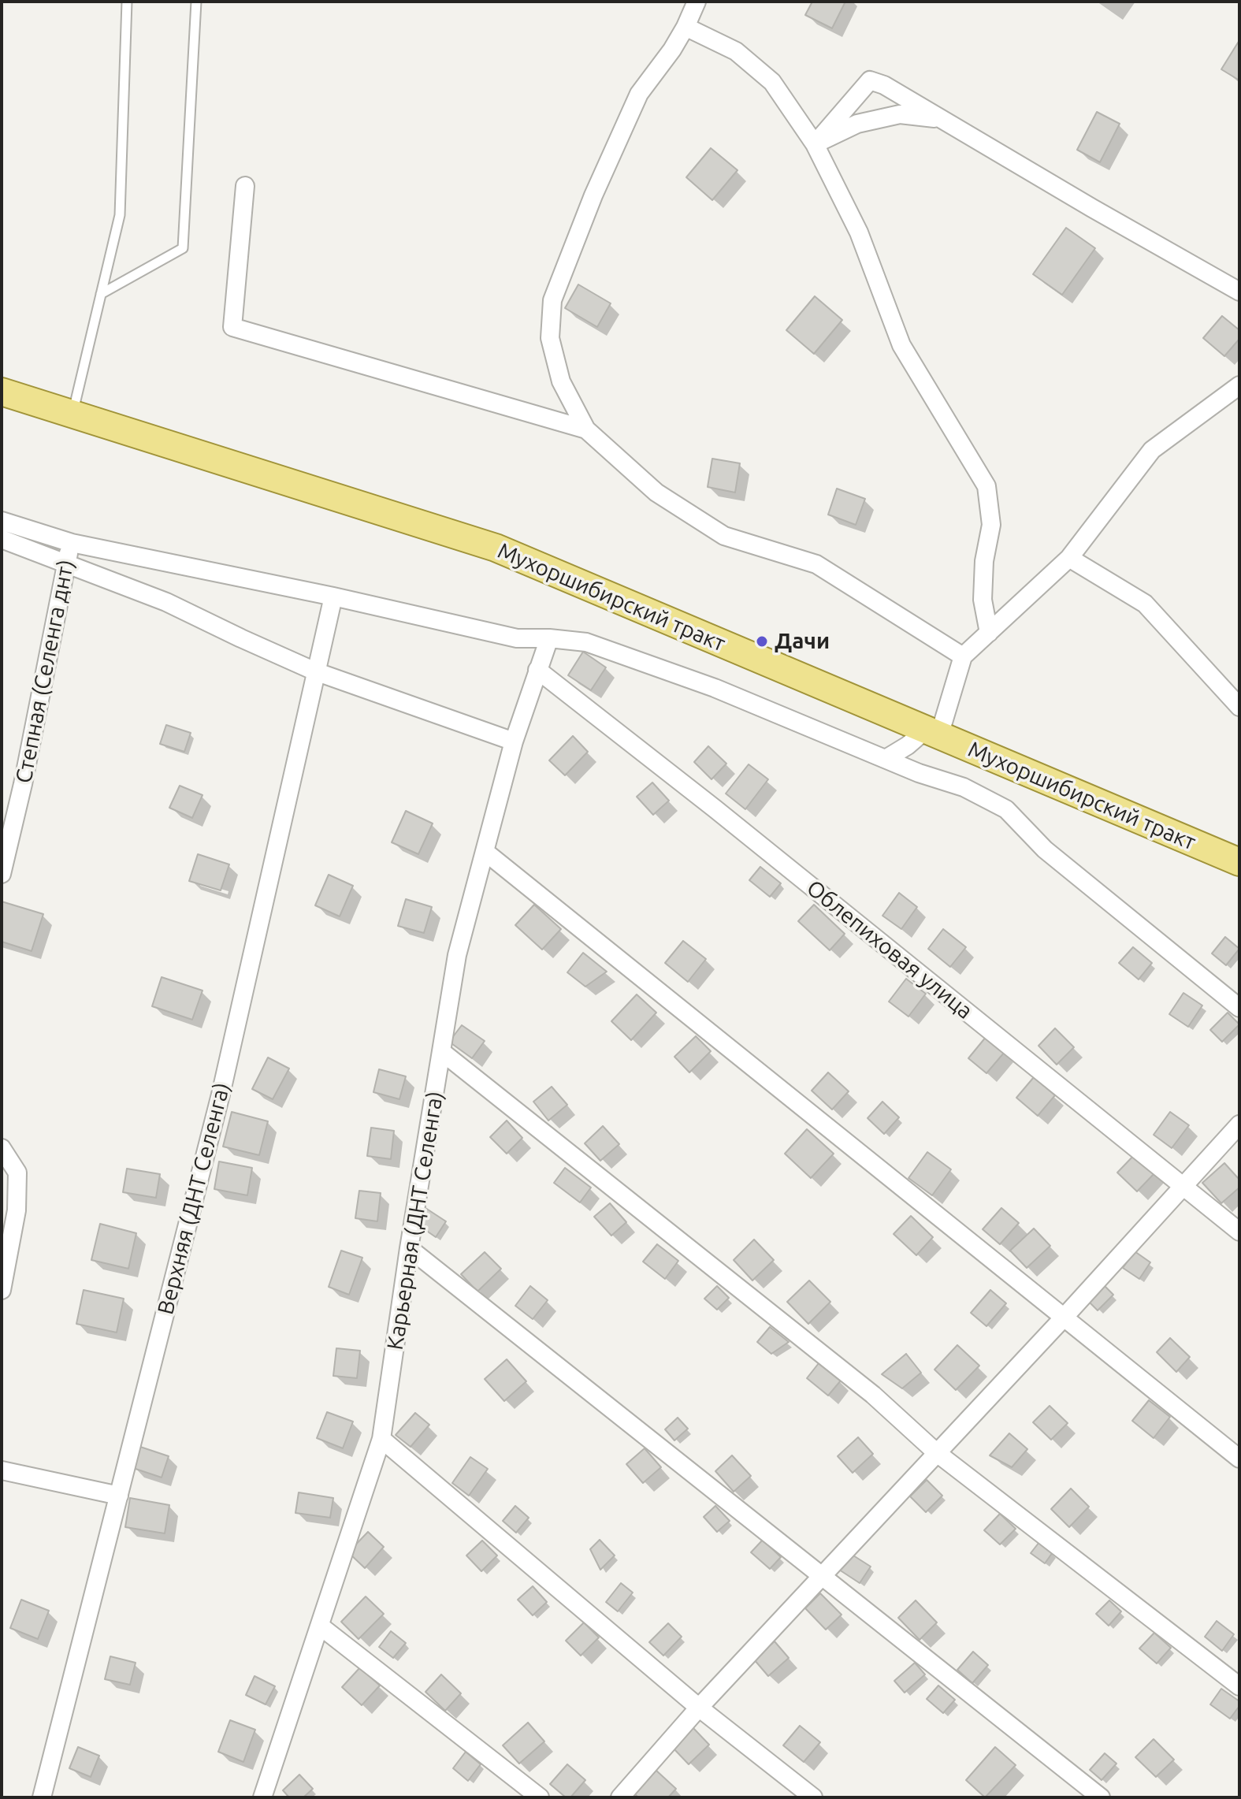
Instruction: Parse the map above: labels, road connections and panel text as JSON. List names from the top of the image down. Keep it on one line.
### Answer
{"streets":{"main road":["Мухоршибирский тракт"],"street":["Степная (Селенга днт)","Облепиховая улица","Верхняя (ДНТ Селенга)","Карьерная (ДНТ Селенга)"]},"crossings":[["Облепиховая улица","Карьерная (ДНТ Селенга)"]],"places":["Дачи"]}
